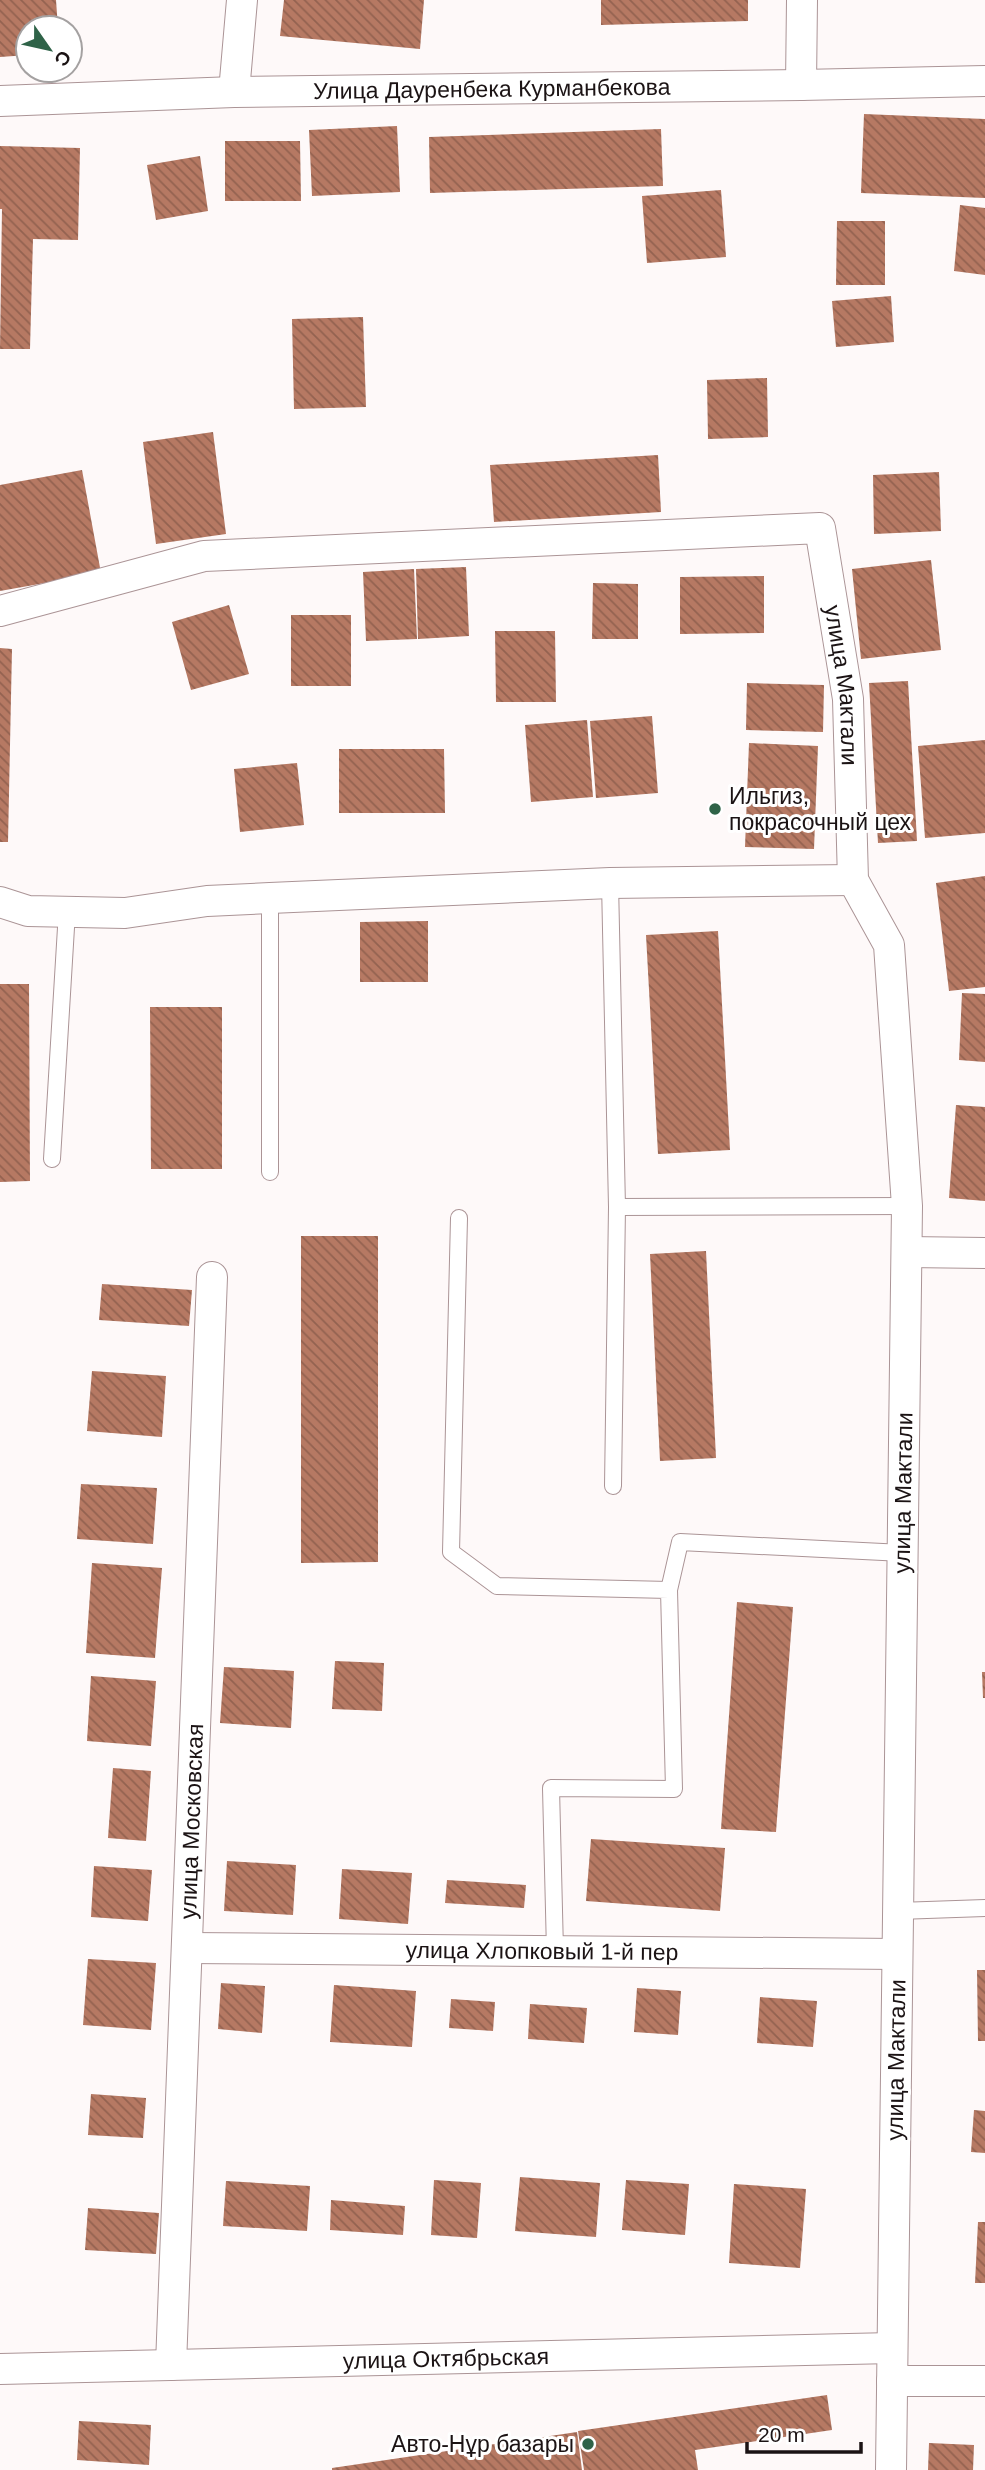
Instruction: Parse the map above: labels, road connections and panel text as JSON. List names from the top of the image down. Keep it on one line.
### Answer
{"streets":{"street":["Улица Дауренбека Курманбекова","улица Мактали","улица Московская","улица Хлопковый 1-й пер","улица Октябрьская"]},"crossings":[["улица Мактали","улица Хлопковый 1-й пер"],["улица Мактали","улица Октябрьская"],["улица Московская","улица Хлопковый 1-й пер"],["улица Московская","улица Октябрьская"]],"places":["Ильгиз, покрасочный цех","Авто-Нұр базары"],"scale_bar":"20 m","north":"bottom right"}
